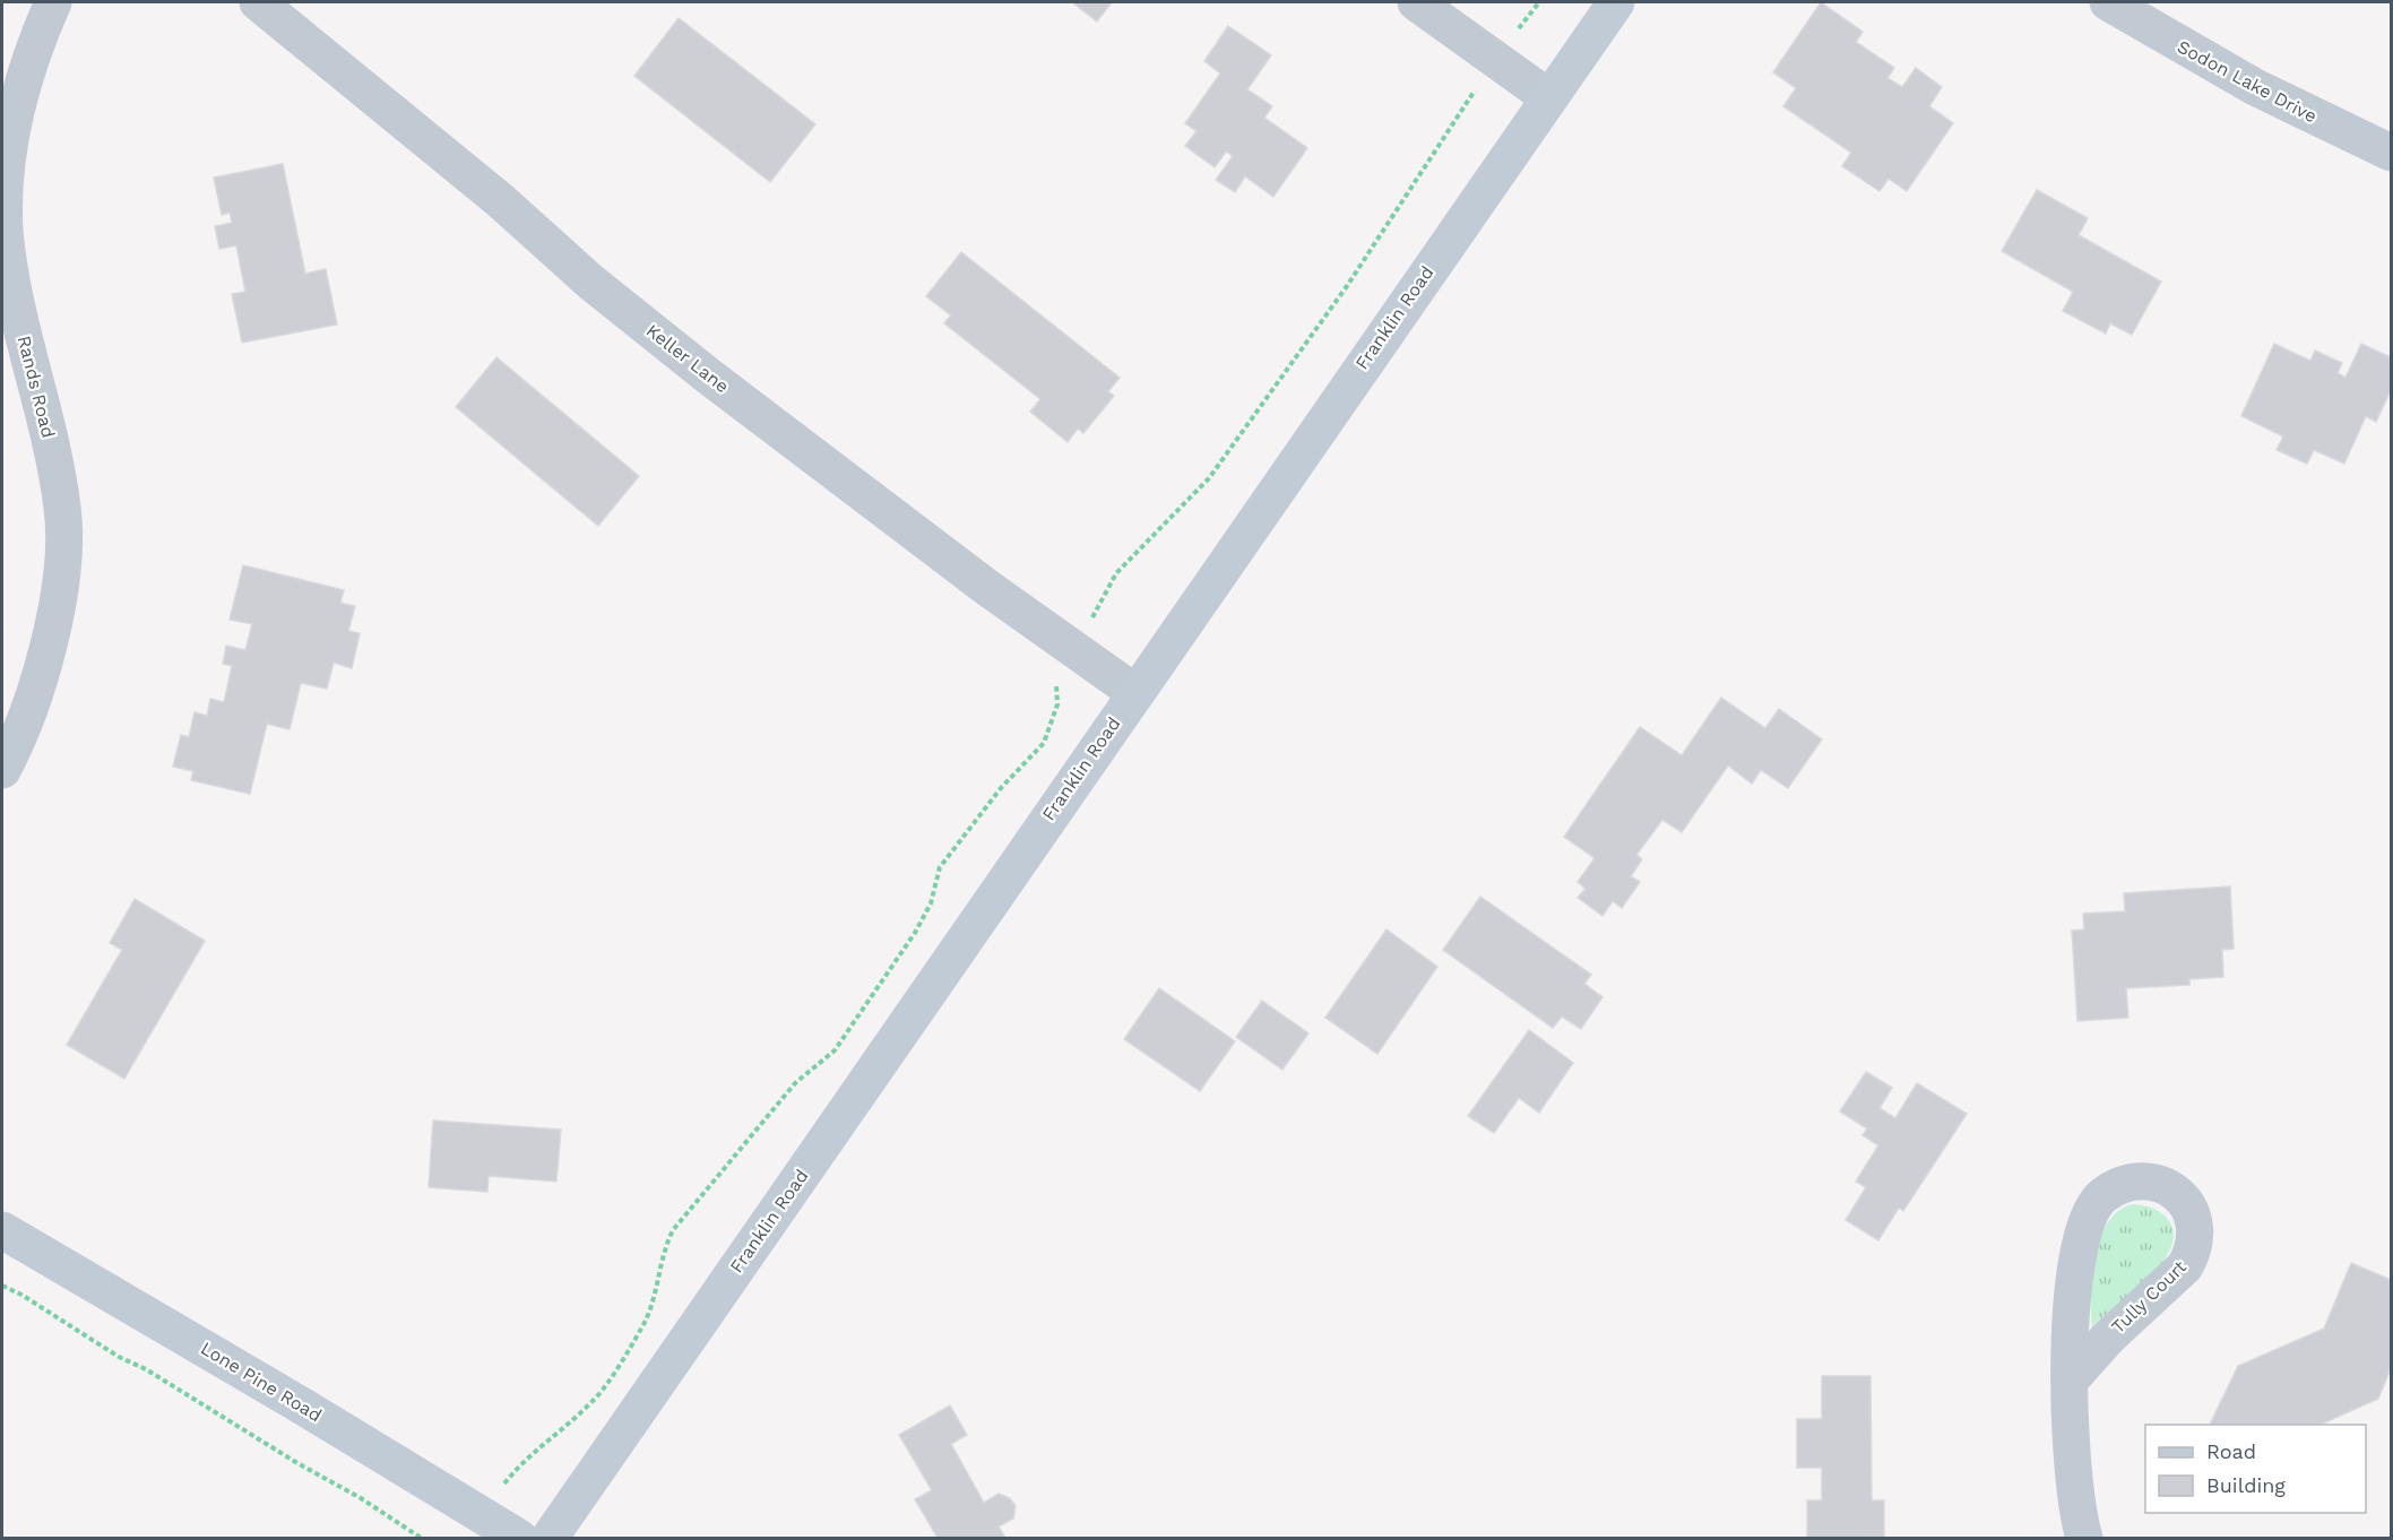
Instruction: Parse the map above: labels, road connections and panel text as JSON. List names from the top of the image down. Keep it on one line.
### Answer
{"streets":{"street":["Sodon Lake Drive","Franklin Road","Keller Lane","Rands Road","Tully Court","Lone Pine Road"]},"crossings":[["Franklin Road","Keller Lane"]],"legend":["Road","Building"]}
